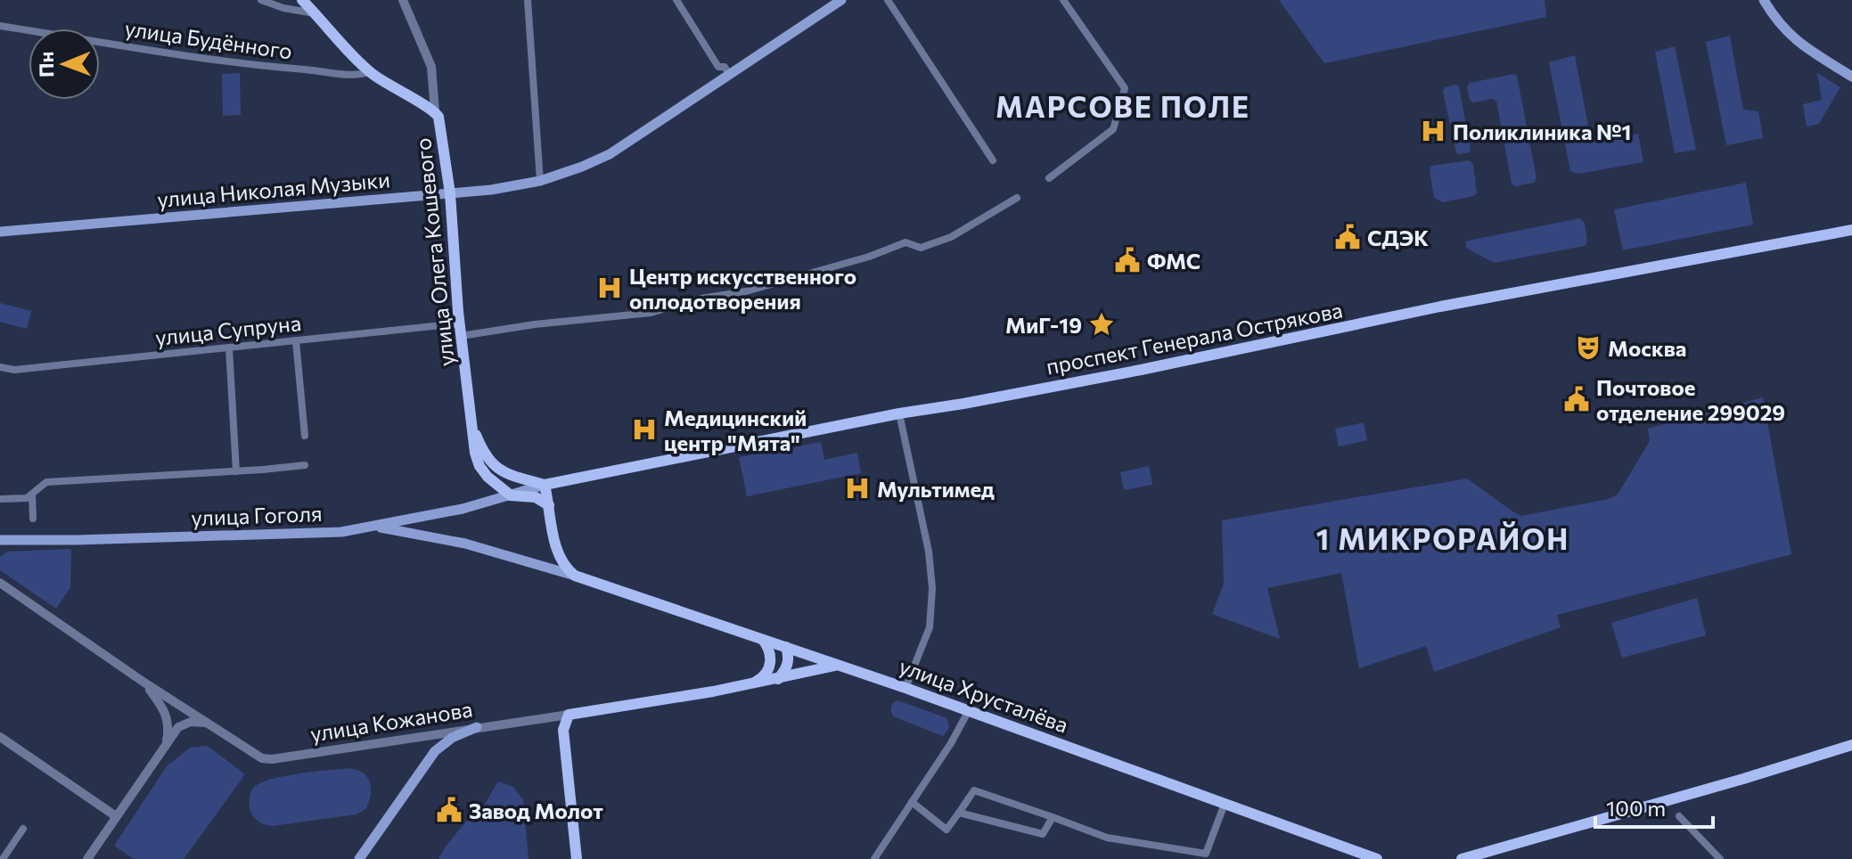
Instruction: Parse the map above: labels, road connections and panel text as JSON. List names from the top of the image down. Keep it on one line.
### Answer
{"streets":{"main road":["улица Николая Музыки","улица Олега Кошевого","проспект Генерала Острякова","улица Гоголя","улица Хрусталёва","улица Кожанова"],"street":["улица Будённого","улица Супруна"]},"crossings":[["улица Николая Музыки","улица Олега Кошевого"],["улица Олега Кошевого","улица Супруна"],["улица Олега Кошевого","улица Гоголя"],["проспект Генерала Острякова","улица Гоголя"],["улица Гоголя","улица Хрусталёва"],["улица Хрусталёва","улица Кожанова"]],"districts":["МАРСОВЕ ПОЛЕ","1 МИКРОРАЙОН"],"places":{"hospital":["Поликлиника №1","Центр искусственного оплодотворения","Медицинский центр \"Мята\"","Мультимед"],"public building":["СДЭК","ФМС","Почтовое отделение 299029","Завод Молот"],"place":["МиГ-19"],"theatre":["Москва"]},"scale_bar":"100 m","north":"left"}
